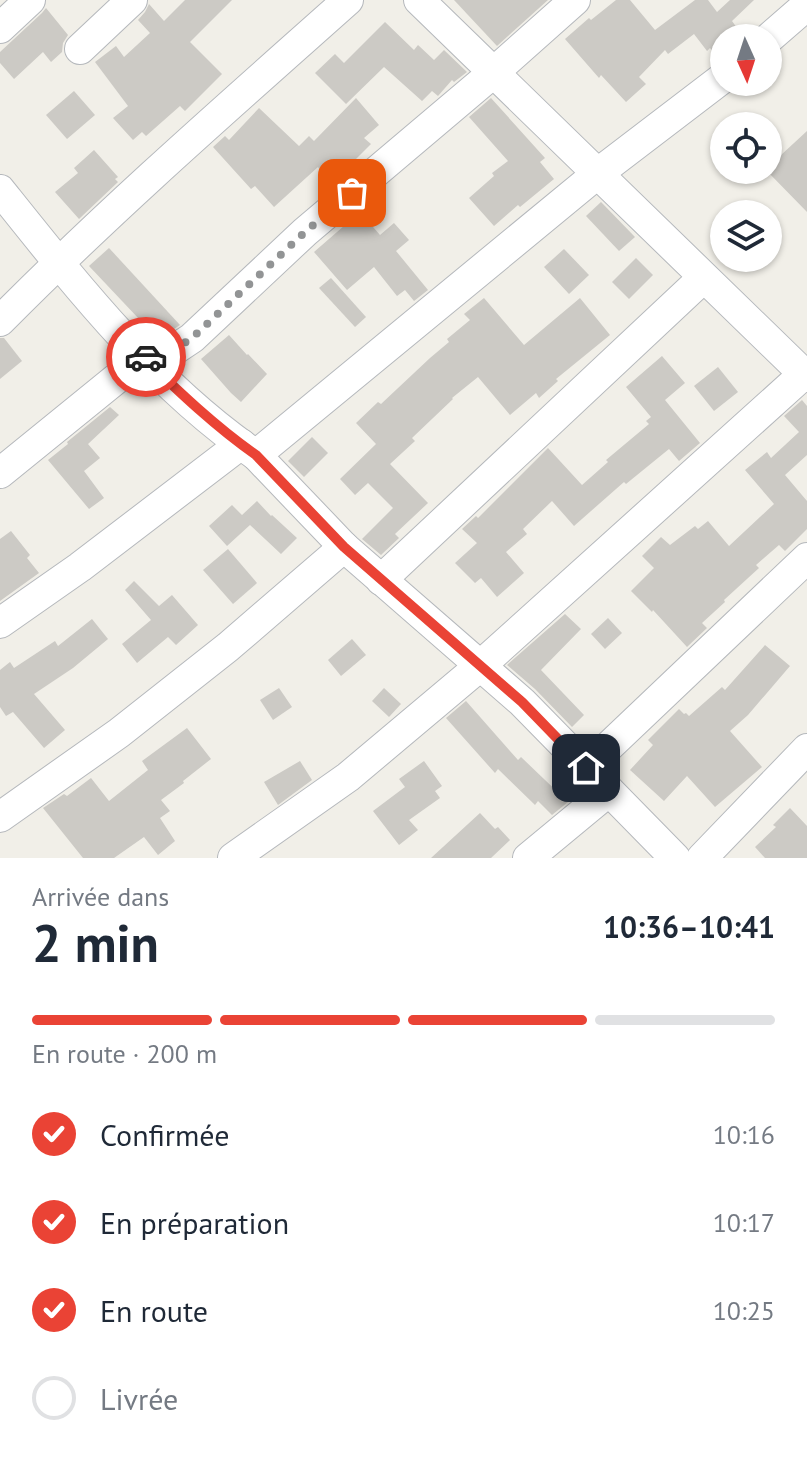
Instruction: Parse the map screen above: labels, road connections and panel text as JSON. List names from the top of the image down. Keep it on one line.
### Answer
{"north":"bottom","page":{"heading":["2 min","Arrivée dans","10:36–10:41"],"bar":"En route · 200 m","list":[["Confirmée","10:16"],["En préparation","10:17"],["En route","10:25"],"Livrée"]}}
